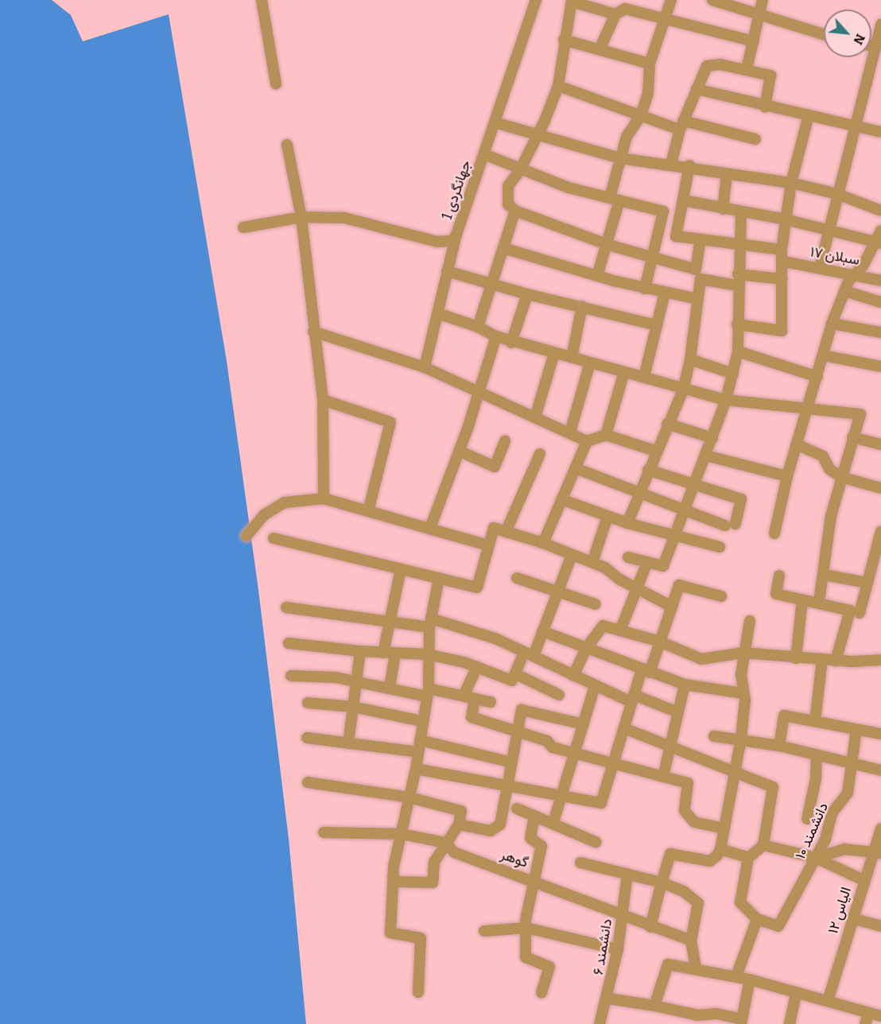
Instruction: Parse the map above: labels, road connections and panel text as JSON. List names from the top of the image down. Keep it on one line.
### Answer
{"streets":{"street":["جهانگردی 1","سبلان ۱۷","دانشمند ۱۰","گوهر","الیاس ۱۲","دانشمند ۶"]},"crossings":[["گوهر","دانشمند ۶"]],"north":"bottom right"}
